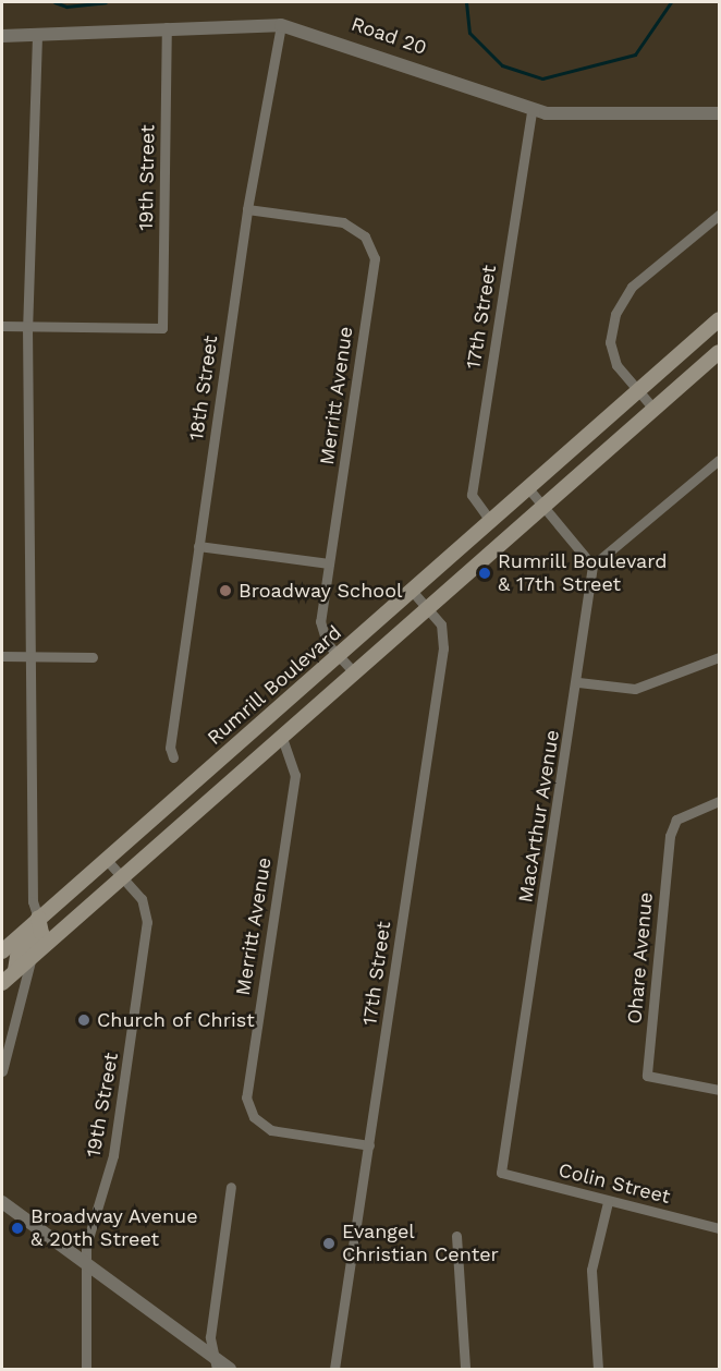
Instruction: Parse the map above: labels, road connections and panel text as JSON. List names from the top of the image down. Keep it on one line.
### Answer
{"streets":{"main road":["Rumrill Boulevard"],"street":["Road 20","19th Street","17th Street","18th Street","Merritt Avenue","MacArthur Avenue","Ohare Avenue","Colin Street"]},"crossings":[["Road 20","19th Street"],["Road 20","17th Street"],["Road 20","18th Street"],["19th Street","Rumrill Boulevard"],["17th Street","Merritt Avenue"],["17th Street","Rumrill Boulevard"],["18th Street","Merritt Avenue"],["Merritt Avenue","Rumrill Boulevard"],["MacArthur Avenue","Colin Street"]],"places":["Rumrill Boulevard & 17th Street","Broadway School","Church of Christ","Broadway Avenue & 20th Street","Evangel Christian Center"]}
